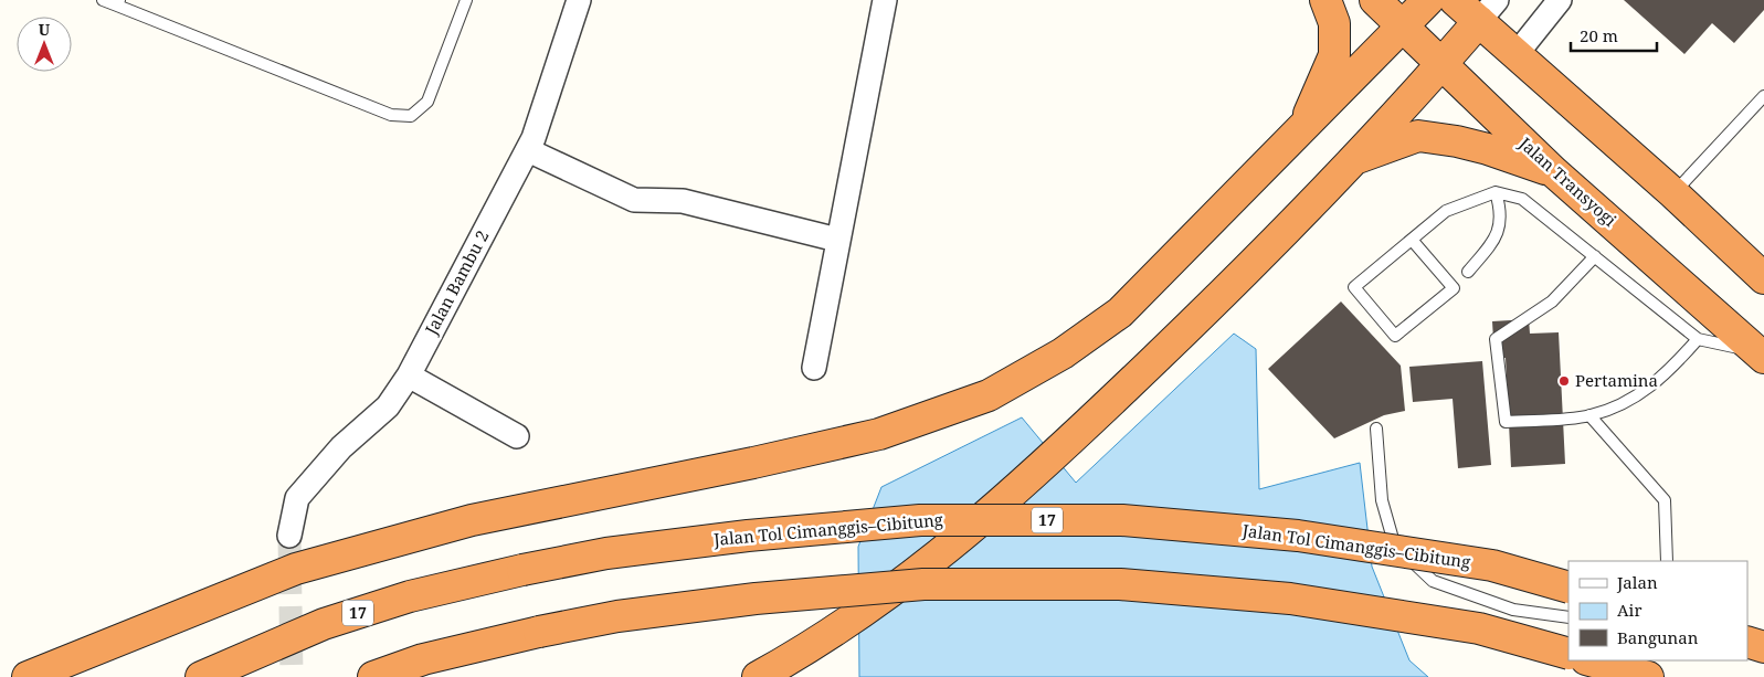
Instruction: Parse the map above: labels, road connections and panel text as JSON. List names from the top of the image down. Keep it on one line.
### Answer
{"streets":{"highway":["Jalan Transyogi","17","Jalan Tol Cimanggis–Cibitung"],"street":["Jalan Bambu 2"]},"places":["Pertamina"],"legend":["Jalan","Air","Bangunan"],"scale_bar":"20 m","north":"top"}
